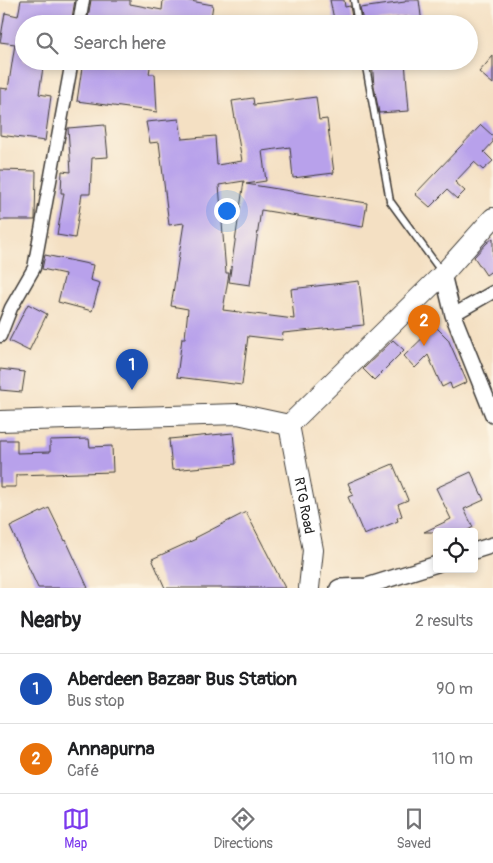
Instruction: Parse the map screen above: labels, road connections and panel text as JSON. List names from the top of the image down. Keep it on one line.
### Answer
{"streets":{"main road":["RTG Road"]},"page":{"search":"Search here","pins":["2","1"],"heading":["Nearby","2 results"],"list":[{"mark":"1","name":"Aberdeen Bazaar Bus Station","note":"Bus stop","value":"90 m"},{"mark":"2","name":"Annapurna","note":"Café","value":"110 m"}],"nav":["Map","Directions","Saved"]}}
